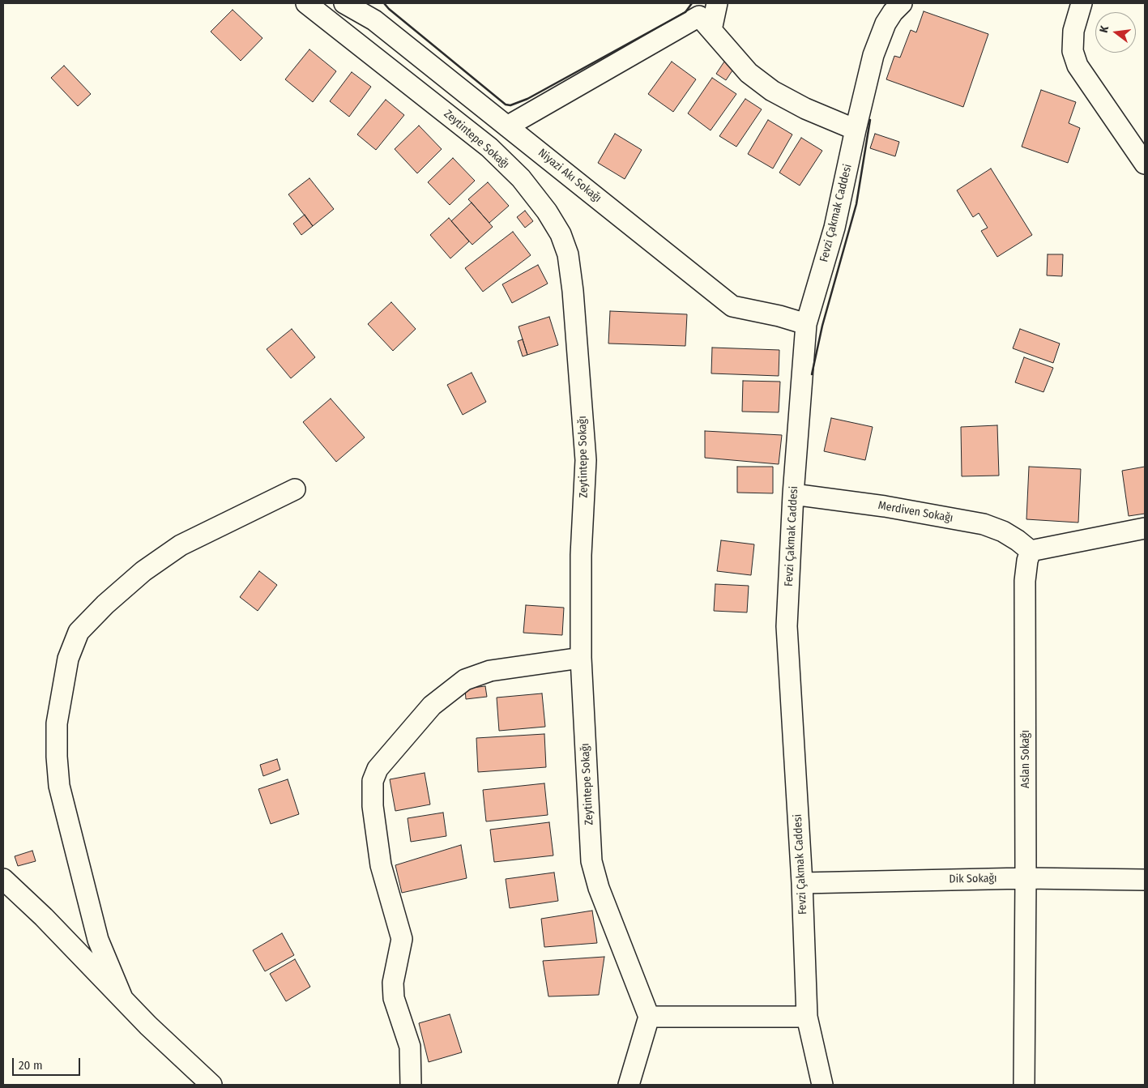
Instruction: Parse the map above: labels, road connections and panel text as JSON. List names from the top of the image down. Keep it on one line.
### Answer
{"streets":{"street":["Zeytintepe Sokağı","Niyazi Akı Sokağı","Fevzi Çakmak Caddesi","Merdiven Sokağı","Aslan Sokağı","Dik Sokağı"]},"crossings":[["Niyazi Akı Sokağı","Fevzi Çakmak Caddesi"],["Fevzi Çakmak Caddesi","Merdiven Sokağı"],["Fevzi Çakmak Caddesi","Dik Sokağı"],["Merdiven Sokağı","Aslan Sokağı"],["Aslan Sokağı","Dik Sokağı"]],"scale_bar":"20 m","north":"left"}
